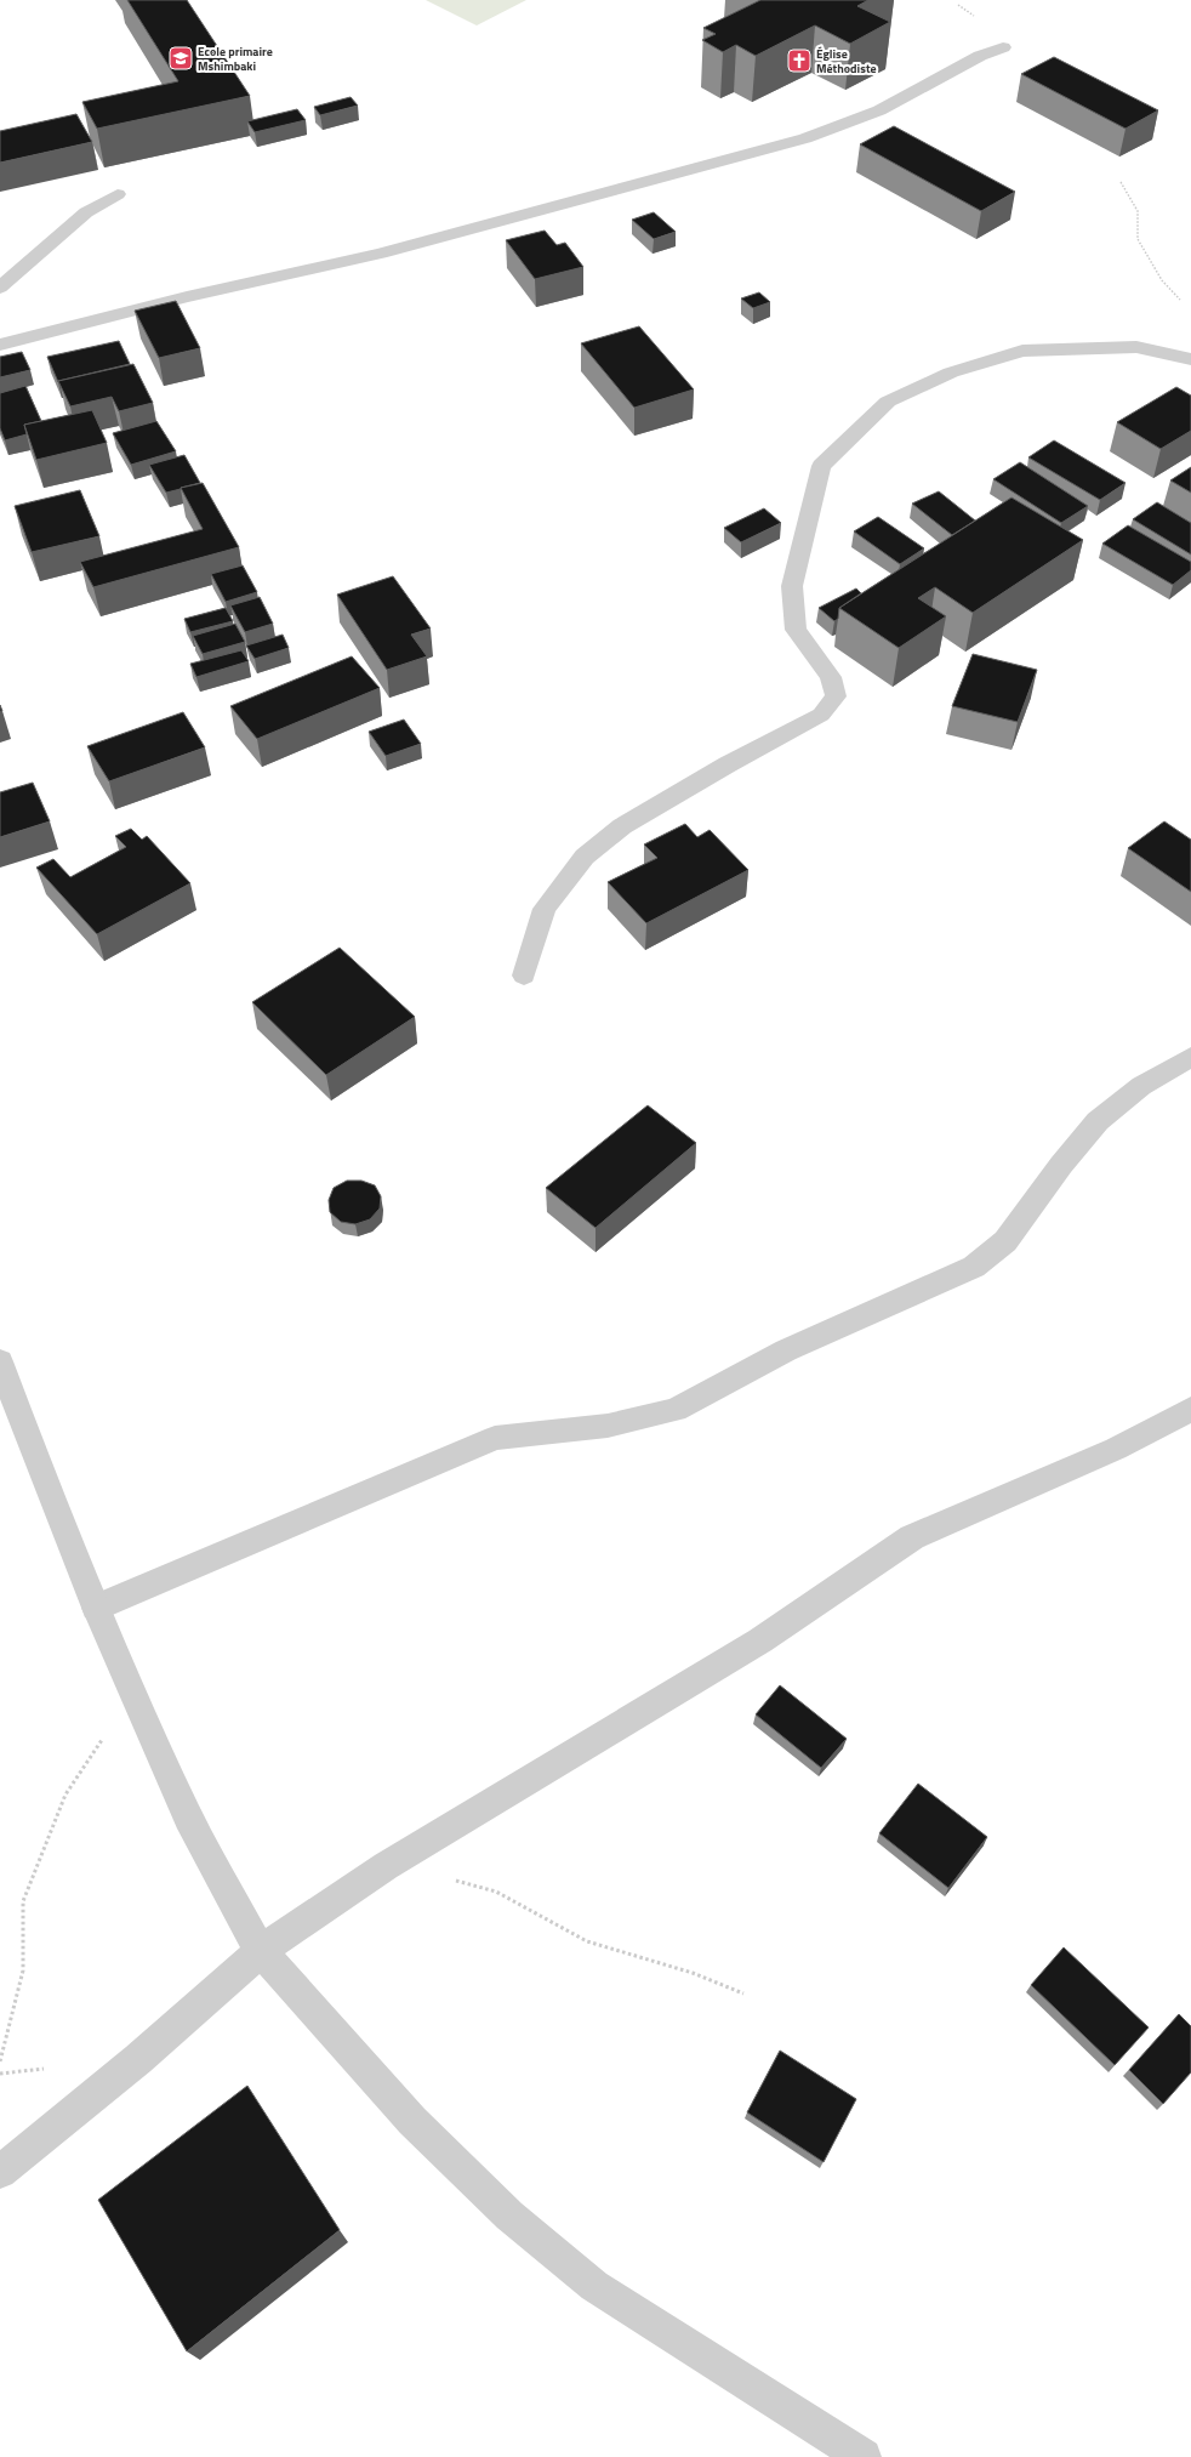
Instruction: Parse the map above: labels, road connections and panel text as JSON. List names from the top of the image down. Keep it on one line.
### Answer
{"places":{"school or university":["Ecole primaire Mshimbaki"],"church":["Église Méthodiste"]}}
